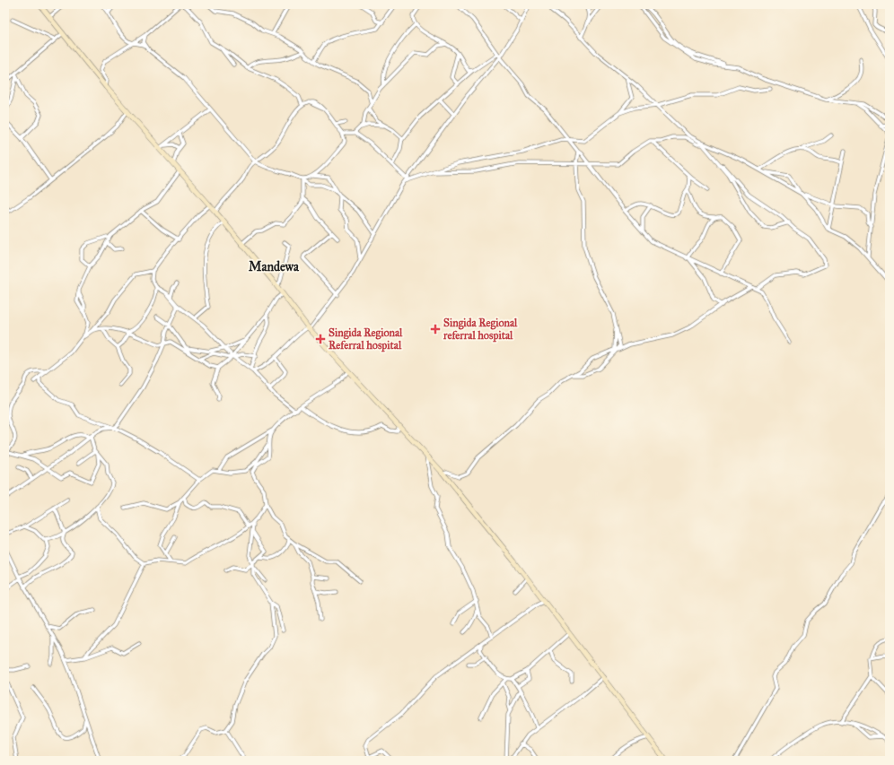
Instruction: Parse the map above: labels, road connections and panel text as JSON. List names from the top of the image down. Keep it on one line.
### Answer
{"districts":["Mandewa"],"places":{"health":["Singida Regional referral hospital","Singida Regional Referral hospital"]}}
